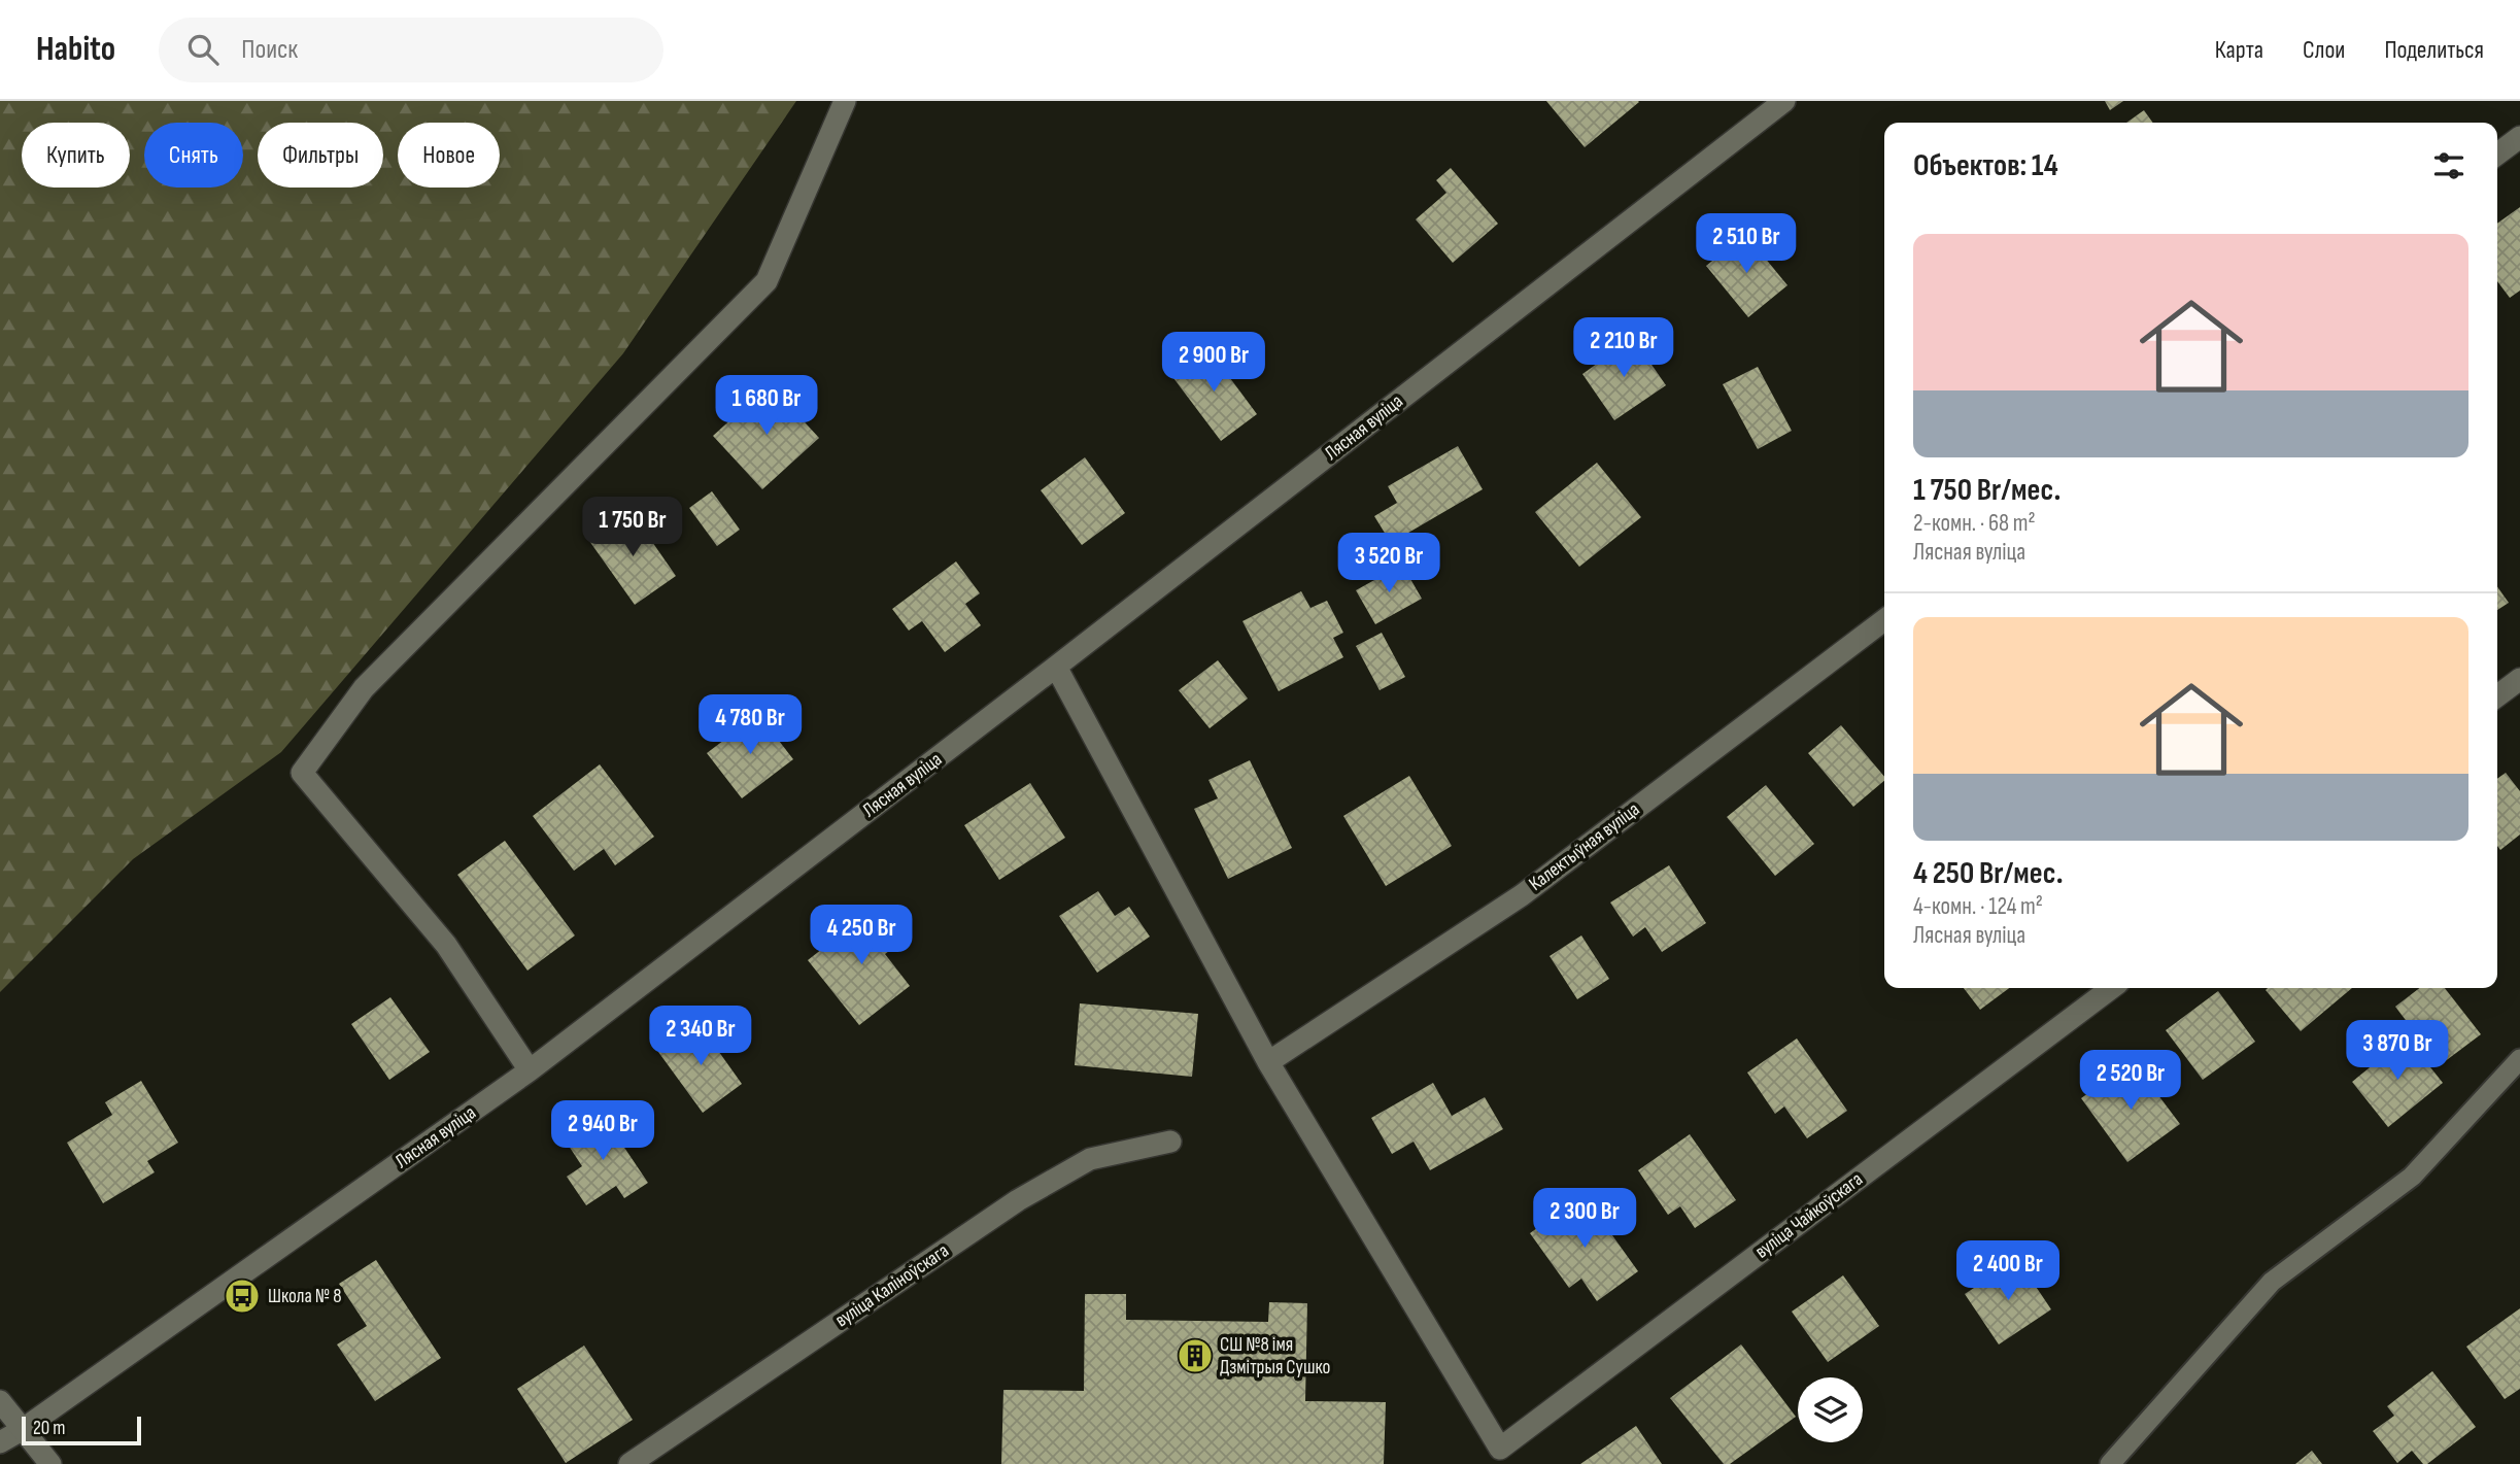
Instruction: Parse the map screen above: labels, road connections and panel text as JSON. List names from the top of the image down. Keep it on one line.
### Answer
{"streets":{"street":["Лясная вуліца","Калектыўная вуліца","вуліца Чайкоўскага","вуліца Каліноўскага"]},"crossings":[["Калектыўная вуліца","вуліца Чайкоўскага"]],"places":{"bus stop":["Школа № 8"],"building":["СШ №8 імя Дзмітрыя Сушко"]},"scale_bar":"20 m","page":{"header":"Habito","search":"Поиск","nav":["Карта","Слои","Поделиться"],"chip":["Купить","Снять","Фильтры","Новое"],"heading":"Объектов: 14","list":[{"name":"1 750 Br/мес.","note":"2-комн. · 68 m² · Лясная вуліца"},{"name":"4 250 Br/мес.","note":"4-комн. · 124 m² · Лясная вуліца"}],"price":["2 510 Br","2 210 Br","2 900 Br","1 680 Br","1 750 Br","3 520 Br","4 780 Br","4 250 Br","2 340 Br","3 870 Br","2 520 Br","2 940 Br","2 300 Br","2 400 Br"],"scale":"20 m"}}
